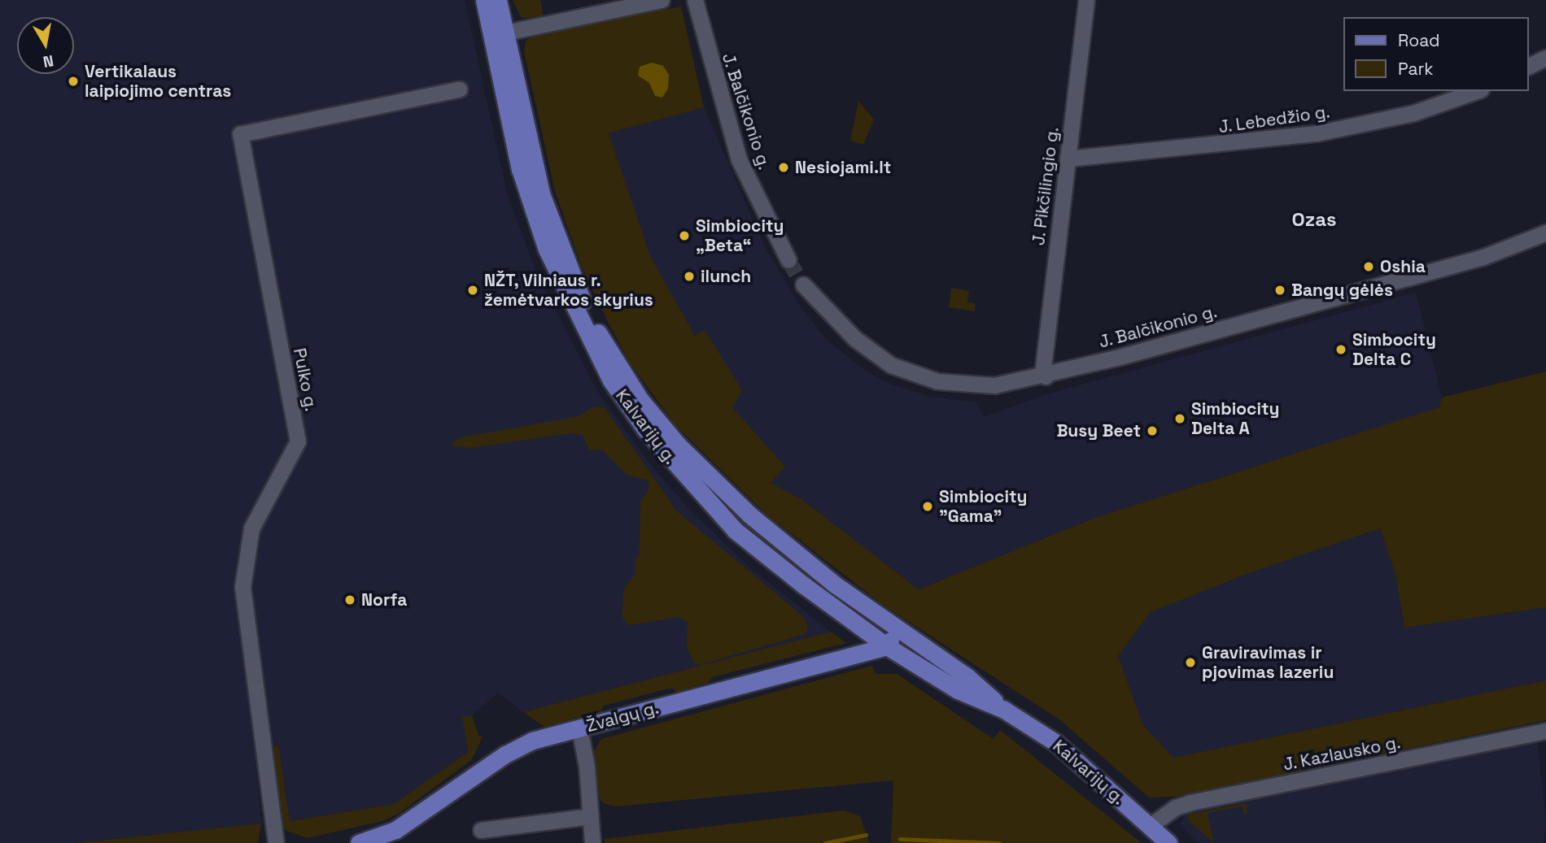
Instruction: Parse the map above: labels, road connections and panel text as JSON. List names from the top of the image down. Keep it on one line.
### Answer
{"streets":{"main road":["Kalvarijų g.","Žvalgų g."],"street":["J. Balčikonio g.","J. Lebedžio g.","J. Pikčilingio g.","Pulko g.","J. Kazlausko g."]},"crossings":[["J. Balčikonio g.","J. Pikčilingio g."],["J. Lebedžio g.","J. Pikčilingio g."],["Kalvarijų g.","Žvalgų g."],["Kalvarijų g.","J. Kazlausko g."]],"districts":["Ozas"],"places":["Vertikalaus laipiojimo centras","Nesiojami.lt","Simbiocity „Beta“","Oshia","ilunch","NŽT, Vilniaus r. žemėtvarkos skyrius","Bangų gėlės","Simbocity Delta C","Simbiocity Delta A","Busy Beet","Simbiocity \"Gama\"","Norfa","Graviravimas ir pjovimas lazeriu"],"legend":["Road","Park"],"north":"bottom"}
